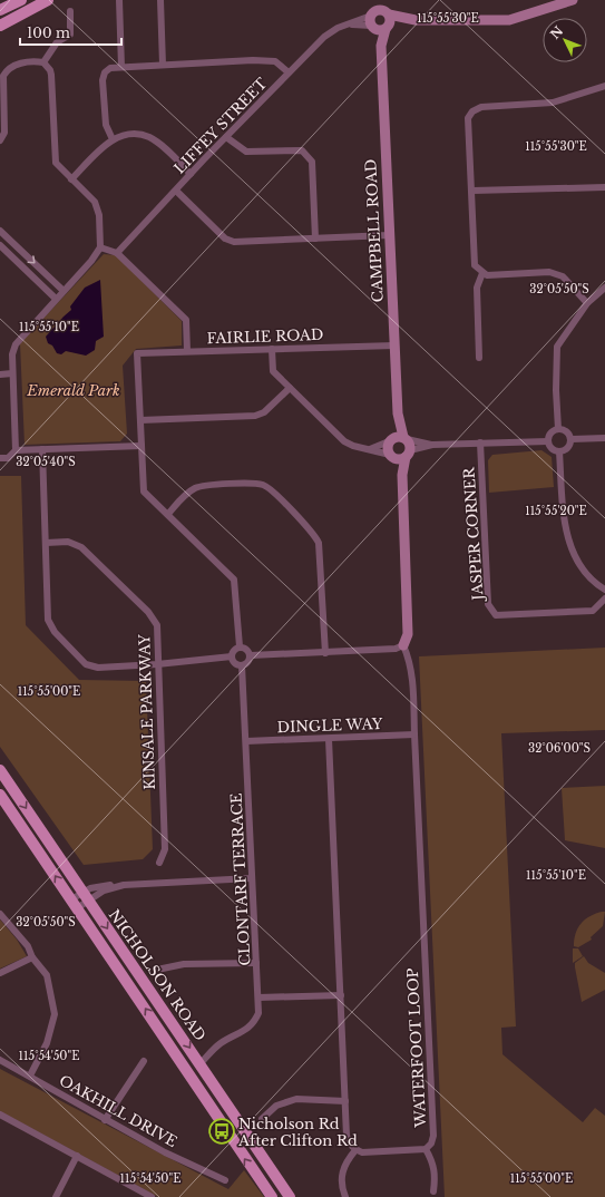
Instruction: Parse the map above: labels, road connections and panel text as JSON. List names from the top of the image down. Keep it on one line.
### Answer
{"streets":{"main road":["NICHOLSON ROAD"],"street":["LIFFEY STREET","CAMPBELL ROAD","FAIRLIE ROAD","JASPER CORNER","KINSALE PARKWAY","DINGLE WAY","CLONTARF TERRACE","WATERFOOT LOOP","OAKHILL DRIVE"]},"crossings":[["LIFFEY STREET","CAMPBELL ROAD"],["CAMPBELL ROAD","FAIRLIE ROAD"],["CAMPBELL ROAD","WATERFOOT LOOP"],["DINGLE WAY","CLONTARF TERRACE"],["DINGLE WAY","WATERFOOT LOOP"],["CLONTARF TERRACE","NICHOLSON ROAD"]],"parks":["Emerald Park"],"places":{"bus stop":["Nicholson Rd After Clifton Rd"]},"scale_bar":"100 m","north":"top left","coordinates":["115°55'30\"E","32°05'50\"S","115°55'10\"E","32°05'40\"S","115°55'20\"E","115°55'00\"E","32°06'00\"S","115°54'50\"E"]}
